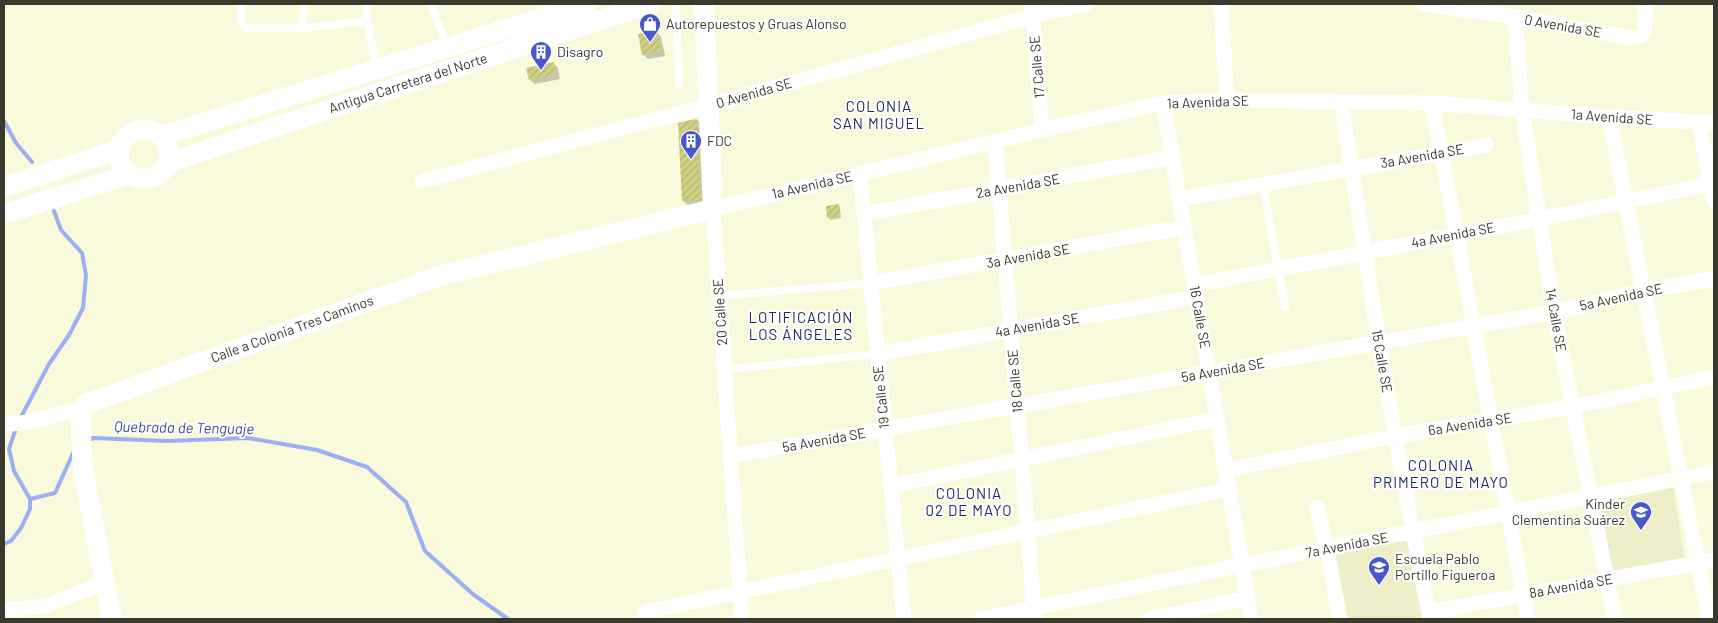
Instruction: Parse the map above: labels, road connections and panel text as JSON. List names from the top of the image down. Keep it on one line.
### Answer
{"streets":{"main road":["Antigua Carretera del Norte","20 Calle SE","Calle a Colonia Tres Caminos"],"street":["0 Avenida SE","17 Calle SE","1a Avenida SE","3a Avenida SE","2a Avenida SE","4a Avenida SE","5a Avenida SE","16 Calle SE","14 Calle SE","15 Calle SE","18 Calle SE","19 Calle SE","6a Avenida SE","7a Avenida SE","8a Avenida SE"]},"crossings":[["0 Avenida SE","17 Calle SE"],["0 Avenida SE","20 Calle SE"],["0 Avenida SE","14 Calle SE"],["17 Calle SE","1a Avenida SE"],["1a Avenida SE","20 Calle SE"],["1a Avenida SE","16 Calle SE"],["1a Avenida SE","14 Calle SE"],["1a Avenida SE","Calle a Colonia Tres Caminos"],["1a Avenida SE","15 Calle SE"],["1a Avenida SE","18 Calle SE"],["1a Avenida SE","19 Calle SE"],["3a Avenida SE","16 Calle SE"],["3a Avenida SE","15 Calle SE"],["3a Avenida SE","18 Calle SE"],["3a Avenida SE","19 Calle SE"],["2a Avenida SE","16 Calle SE"],["2a Avenida SE","18 Calle SE"],["2a Avenida SE","19 Calle SE"],["4a Avenida SE","16 Calle SE"],["4a Avenida SE","14 Calle SE"],["4a Avenida SE","15 Calle SE"],["4a Avenida SE","18 Calle SE"],["4a Avenida SE","19 Calle SE"],["5a Avenida SE","20 Calle SE"],["5a Avenida SE","16 Calle SE"],["5a Avenida SE","14 Calle SE"],["5a Avenida SE","15 Calle SE"],["5a Avenida SE","18 Calle SE"],["5a Avenida SE","19 Calle SE"],["20 Calle SE","Calle a Colonia Tres Caminos"],["16 Calle SE","6a Avenida SE"],["16 Calle SE","7a Avenida SE"],["14 Calle SE","6a Avenida SE"],["14 Calle SE","7a Avenida SE"],["14 Calle SE","8a Avenida SE"],["15 Calle SE","6a Avenida SE"],["15 Calle SE","7a Avenida SE"],["15 Calle SE","8a Avenida SE"],["18 Calle SE","7a Avenida SE"]],"districts":["COLONIA SAN MIGUEL","LOTIFICACIÓN LOS ÁNGELES","COLONIA PRIMERO DE MAYO","COLONIA 02 DE MAYO"],"water":["Quebrada de Tenguaje"],"places":{"shop":["Autorepuestos y Gruas Alonso"],"building":["Disagro","FDC"],"school or university":["Kinder Clementina Suárez","Escuela Pablo Portillo Figueroa"]}}
